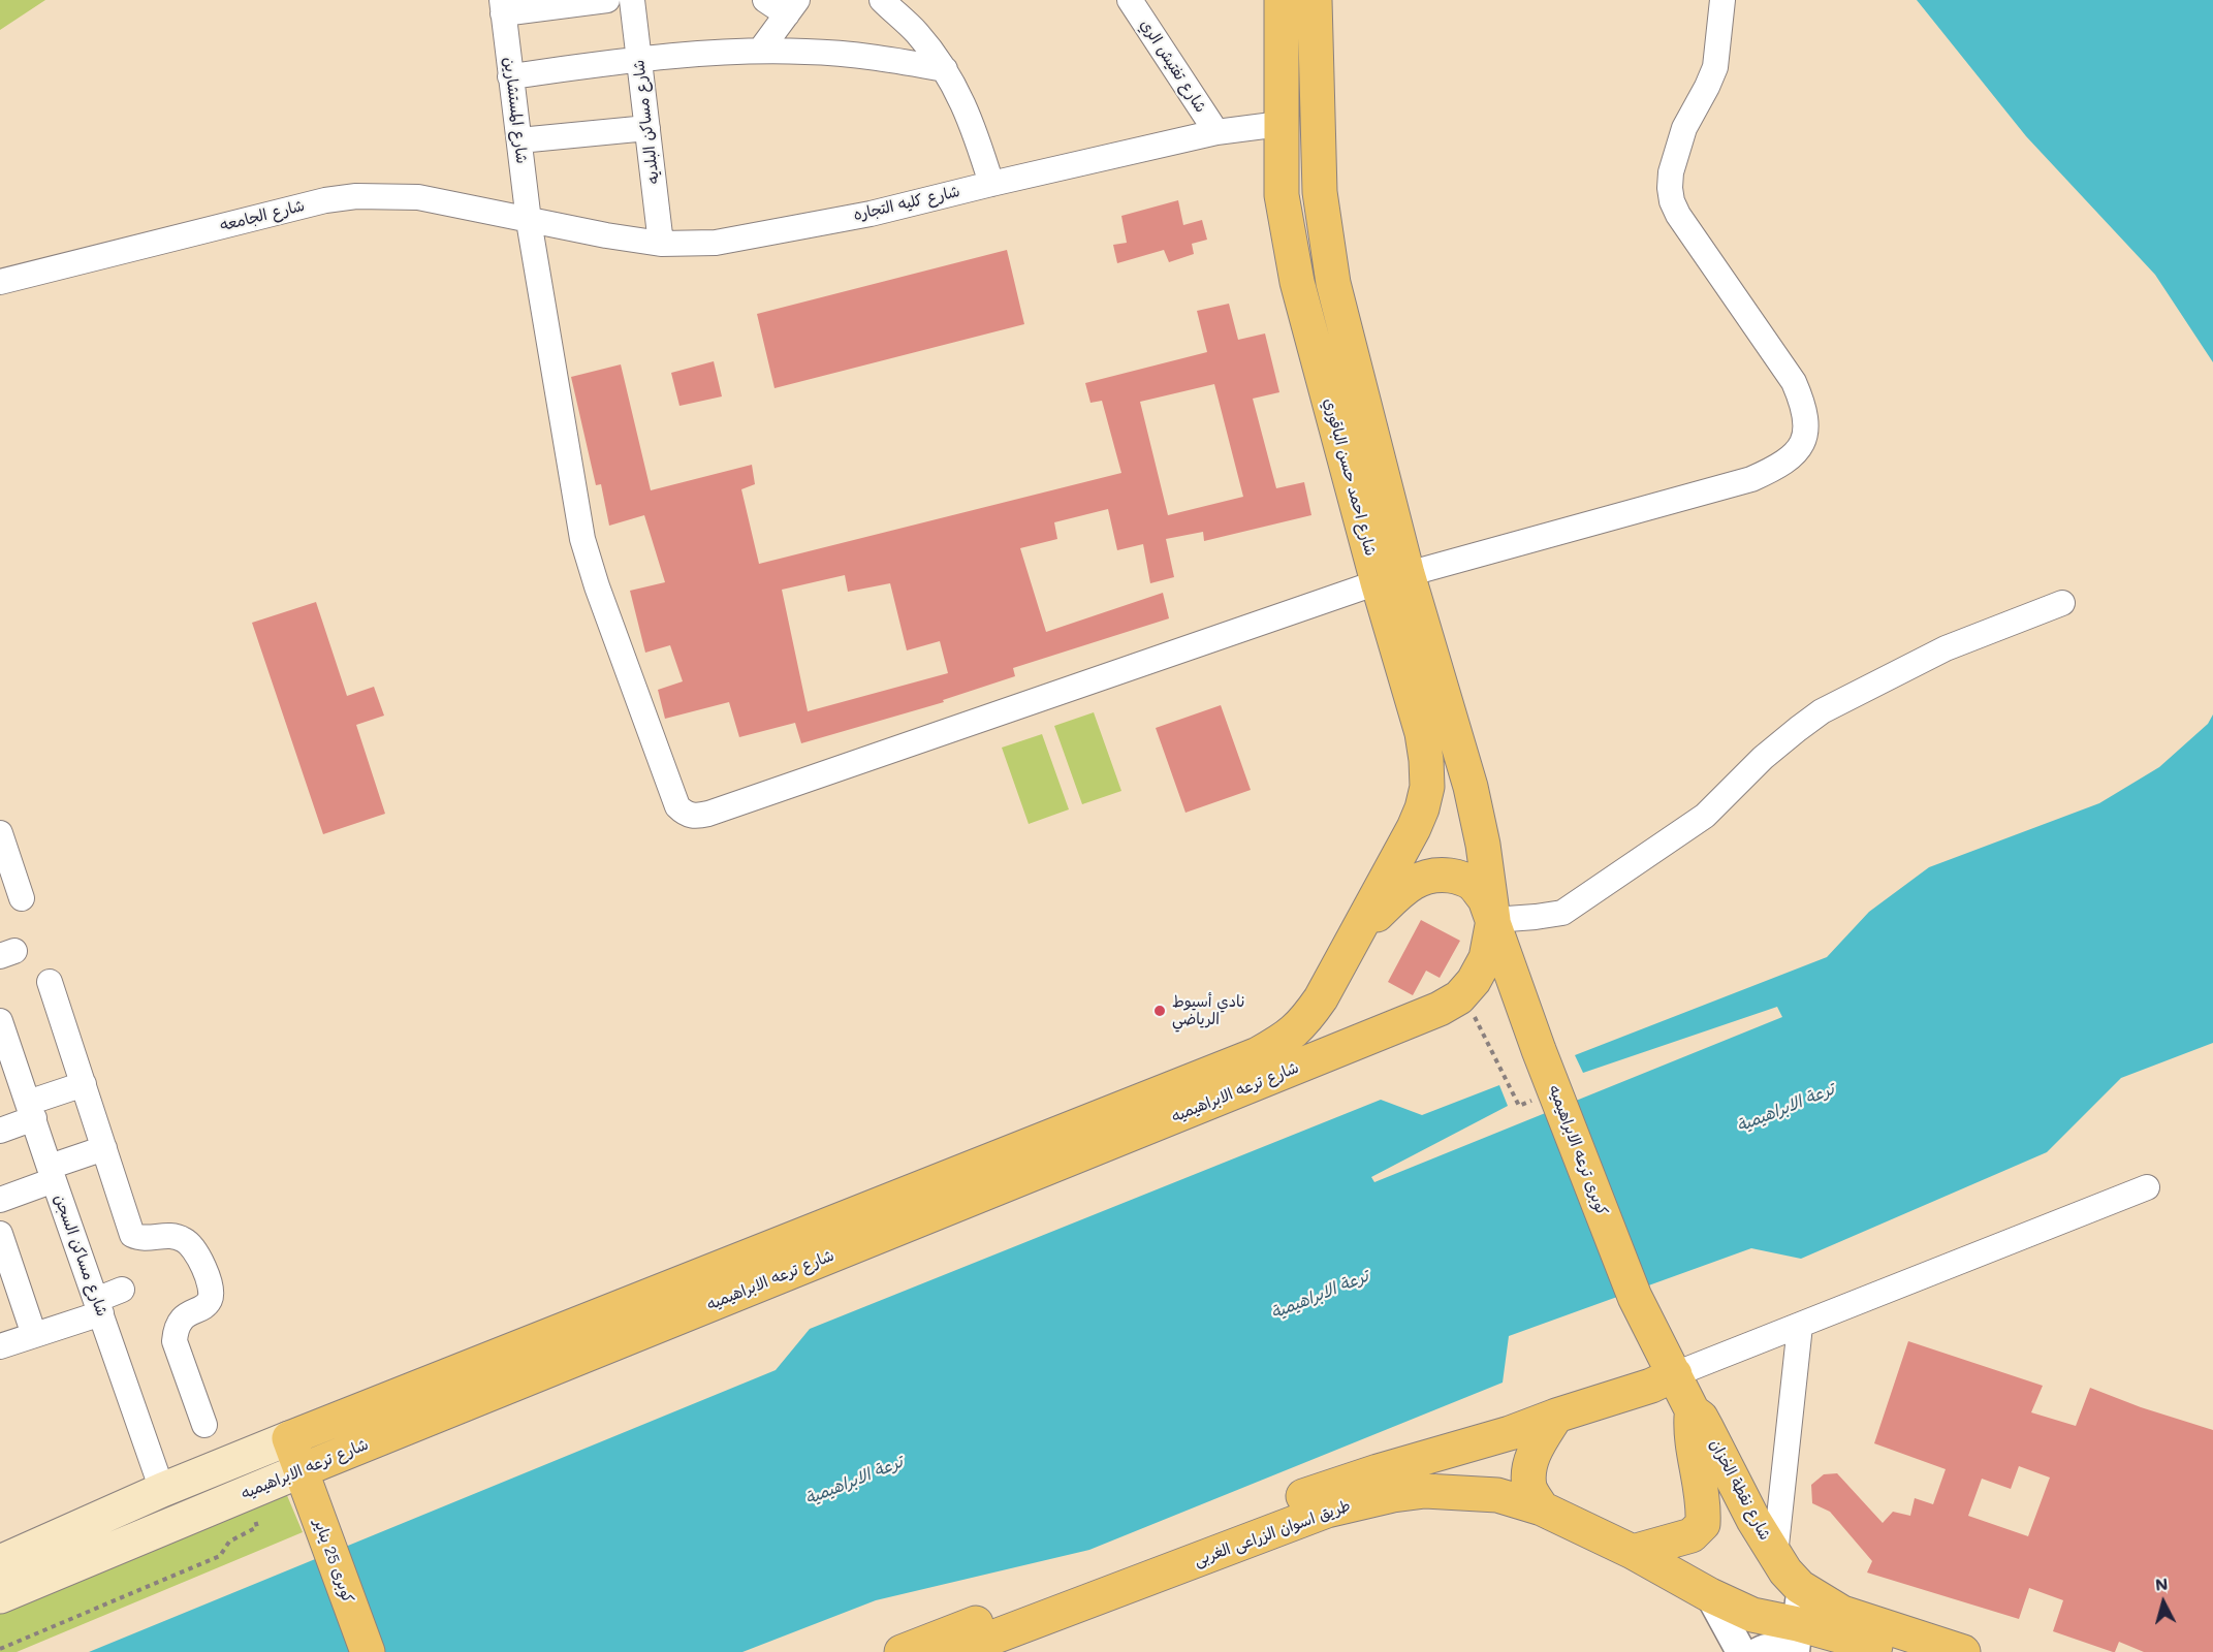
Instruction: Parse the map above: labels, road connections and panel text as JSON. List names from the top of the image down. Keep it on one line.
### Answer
{"streets":{"main road":["شارع احمد حسن الباقوري","شارع ترعه الابراهيميه","كوبرى ترعه الابراهيميه","شارع نقطة الخزان","طريق اسوان الزراعى الغربى","كوبرى 25 يناير"],"street":["شارع تفتيش الري","شارع المستشارين","شارع مساكن البلديه","شارع كليه التجاره","شارع الجامعه","شارع مساكن السجن"]},"crossings":[["شارع تفتيش الري","شارع كليه التجاره"],["شارع المستشارين","شارع كليه التجاره"],["شارع المستشارين","شارع الجامعه"],["شارع المستشارين","شارع احمد حسن الباقوري"],["شارع مساكن البلديه","شارع كليه التجاره"],["شارع كليه التجاره","شارع الجامعه"],["شارع كليه التجاره","شارع احمد حسن الباقوري"],["شارع احمد حسن الباقوري","شارع ترعه الابراهيميه"],["شارع احمد حسن الباقوري","كوبرى ترعه الابراهيميه"],["شارع ترعه الابراهيميه","كوبرى ترعه الابراهيميه"],["شارع ترعه الابراهيميه","شارع مساكن السجن"],["شارع ترعه الابراهيميه","كوبرى 25 يناير"],["كوبرى ترعه الابراهيميه","شارع نقطة الخزان"],["كوبرى ترعه الابراهيميه","طريق اسوان الزراعى الغربى"],["شارع نقطة الخزان","طريق اسوان الزراعى الغربى"]],"water":["ترعة الابراهيمية"],"places":["نادي أسيوط الرياضي"],"north":"top"}
